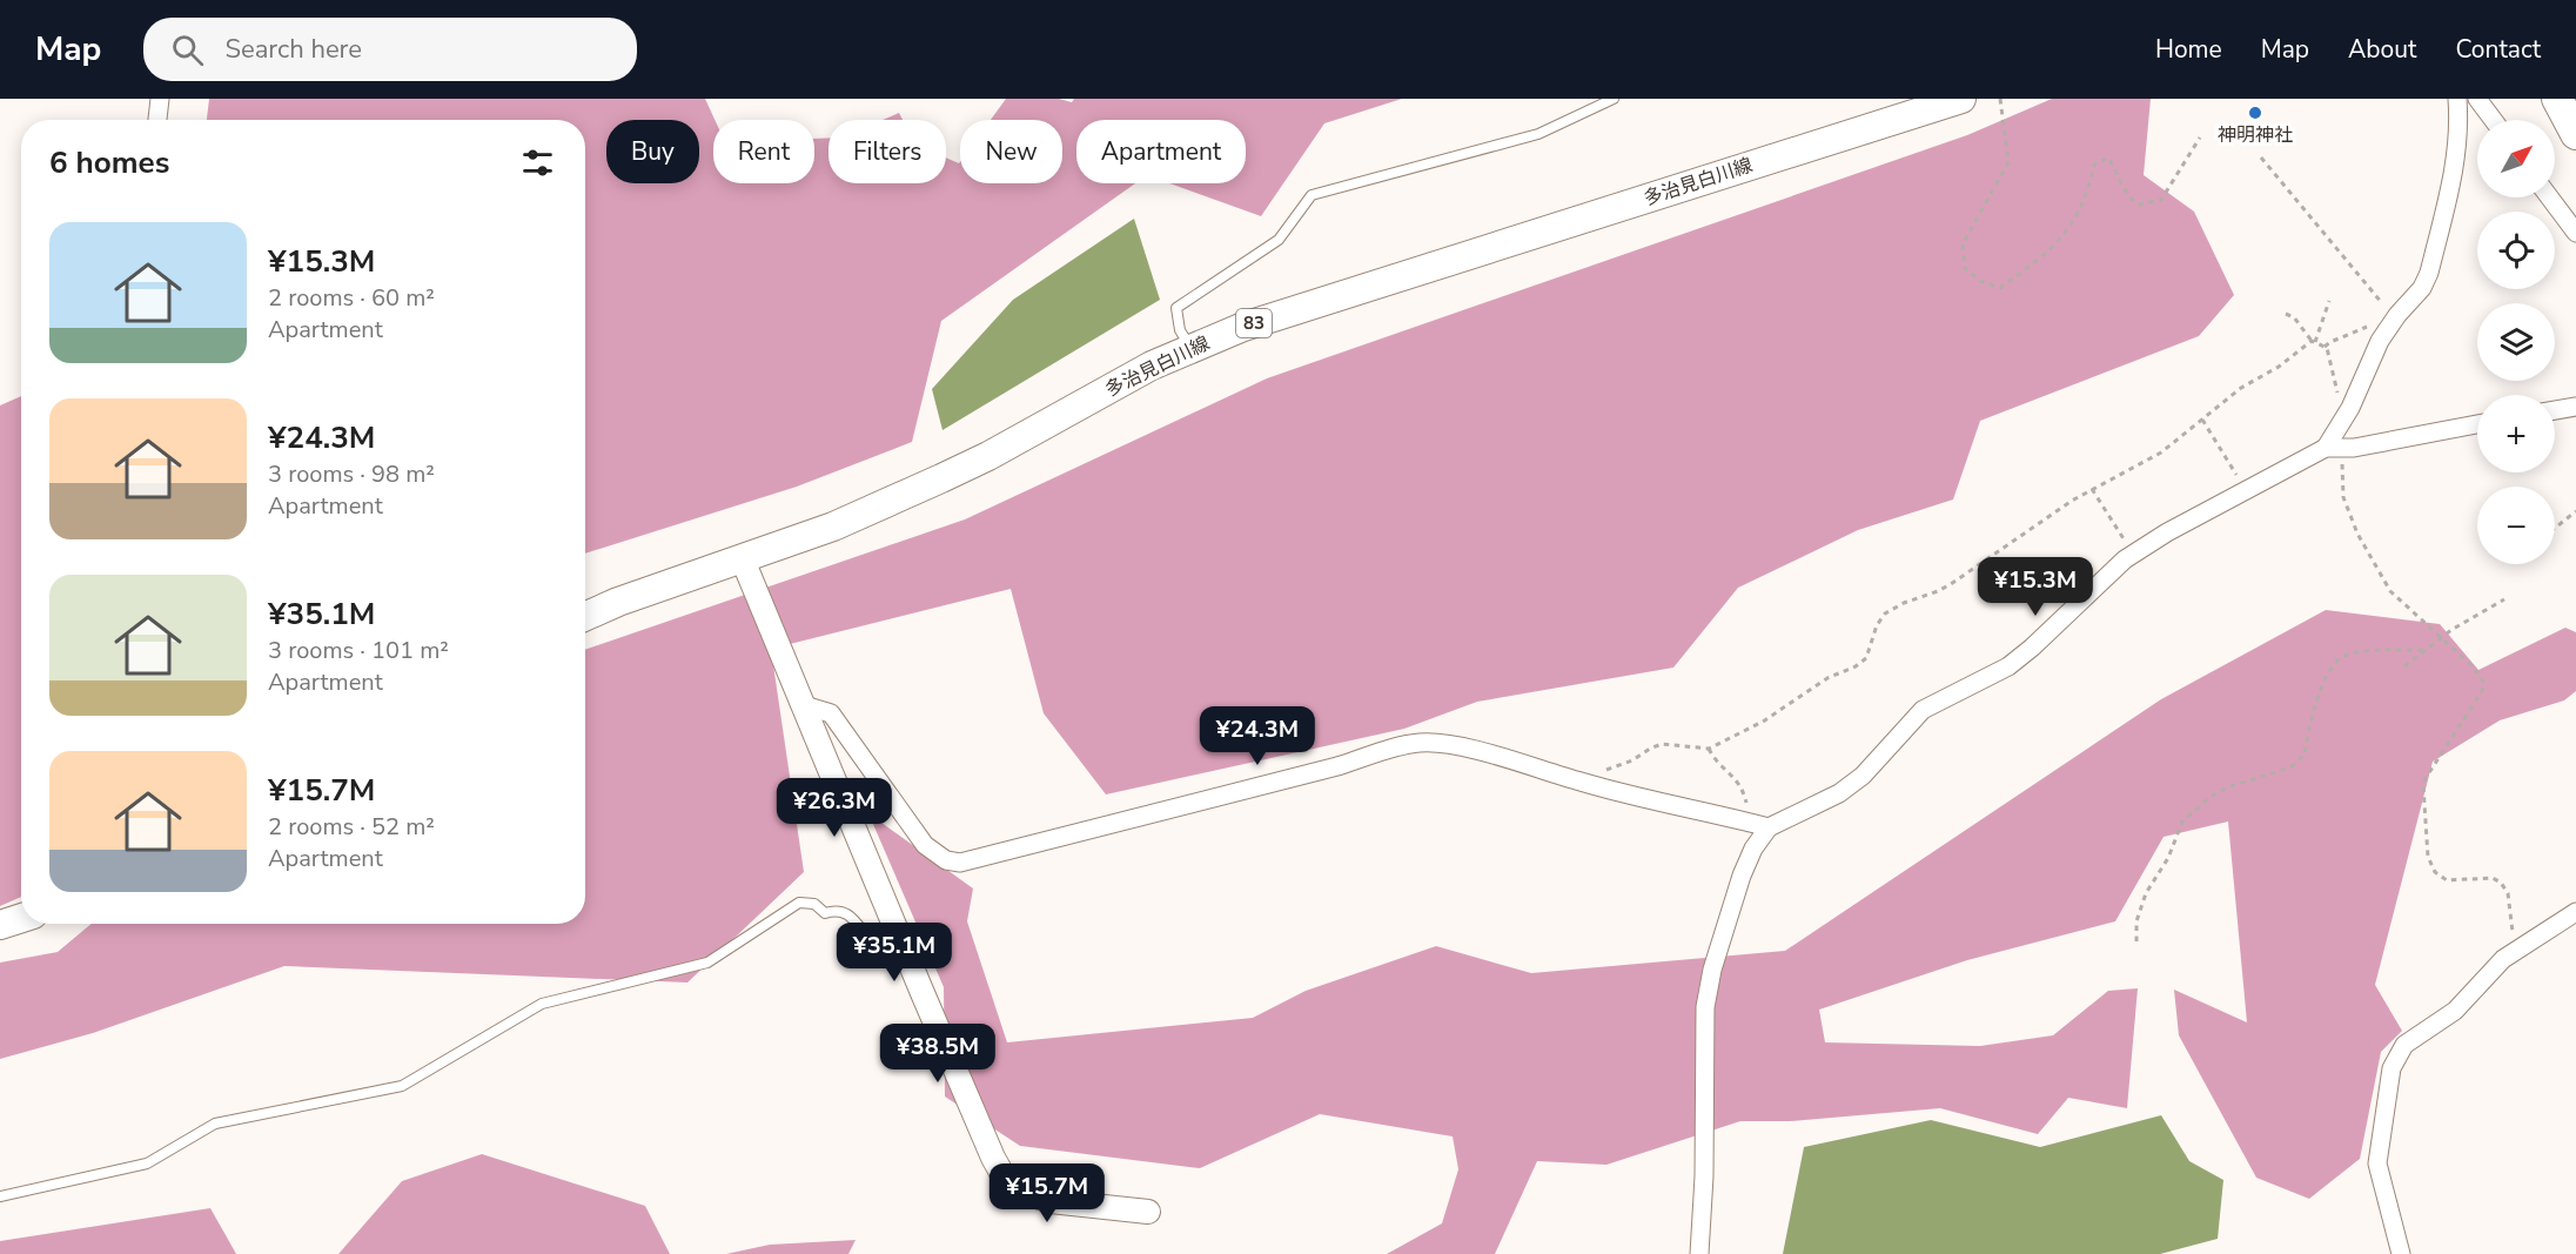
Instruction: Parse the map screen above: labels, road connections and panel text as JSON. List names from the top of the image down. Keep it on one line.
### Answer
{"streets":{"main road":["多治見白川線","83"]},"places":["神明神社"],"north":"top right","page":{"header":"Map","search":"Search here","nav":["Home","Map","About","Contact"],"map_buttons":["+","−"],"chip":["Buy","Rent","Filters","New","Apartment"],"heading":"6 homes","list":[{"name":"¥15.3M","note":"2 rooms · 60 m² · Apartment"},{"name":"¥24.3M","note":"3 rooms · 98 m² · Apartment"},{"name":"¥35.1M","note":"3 rooms · 101 m² · Apartment"},{"name":"¥15.7M","note":"2 rooms · 52 m² · Apartment"}],"price":["¥15.3M","¥24.3M","¥26.3M","¥35.1M","¥38.5M","¥15.7M"]}}
